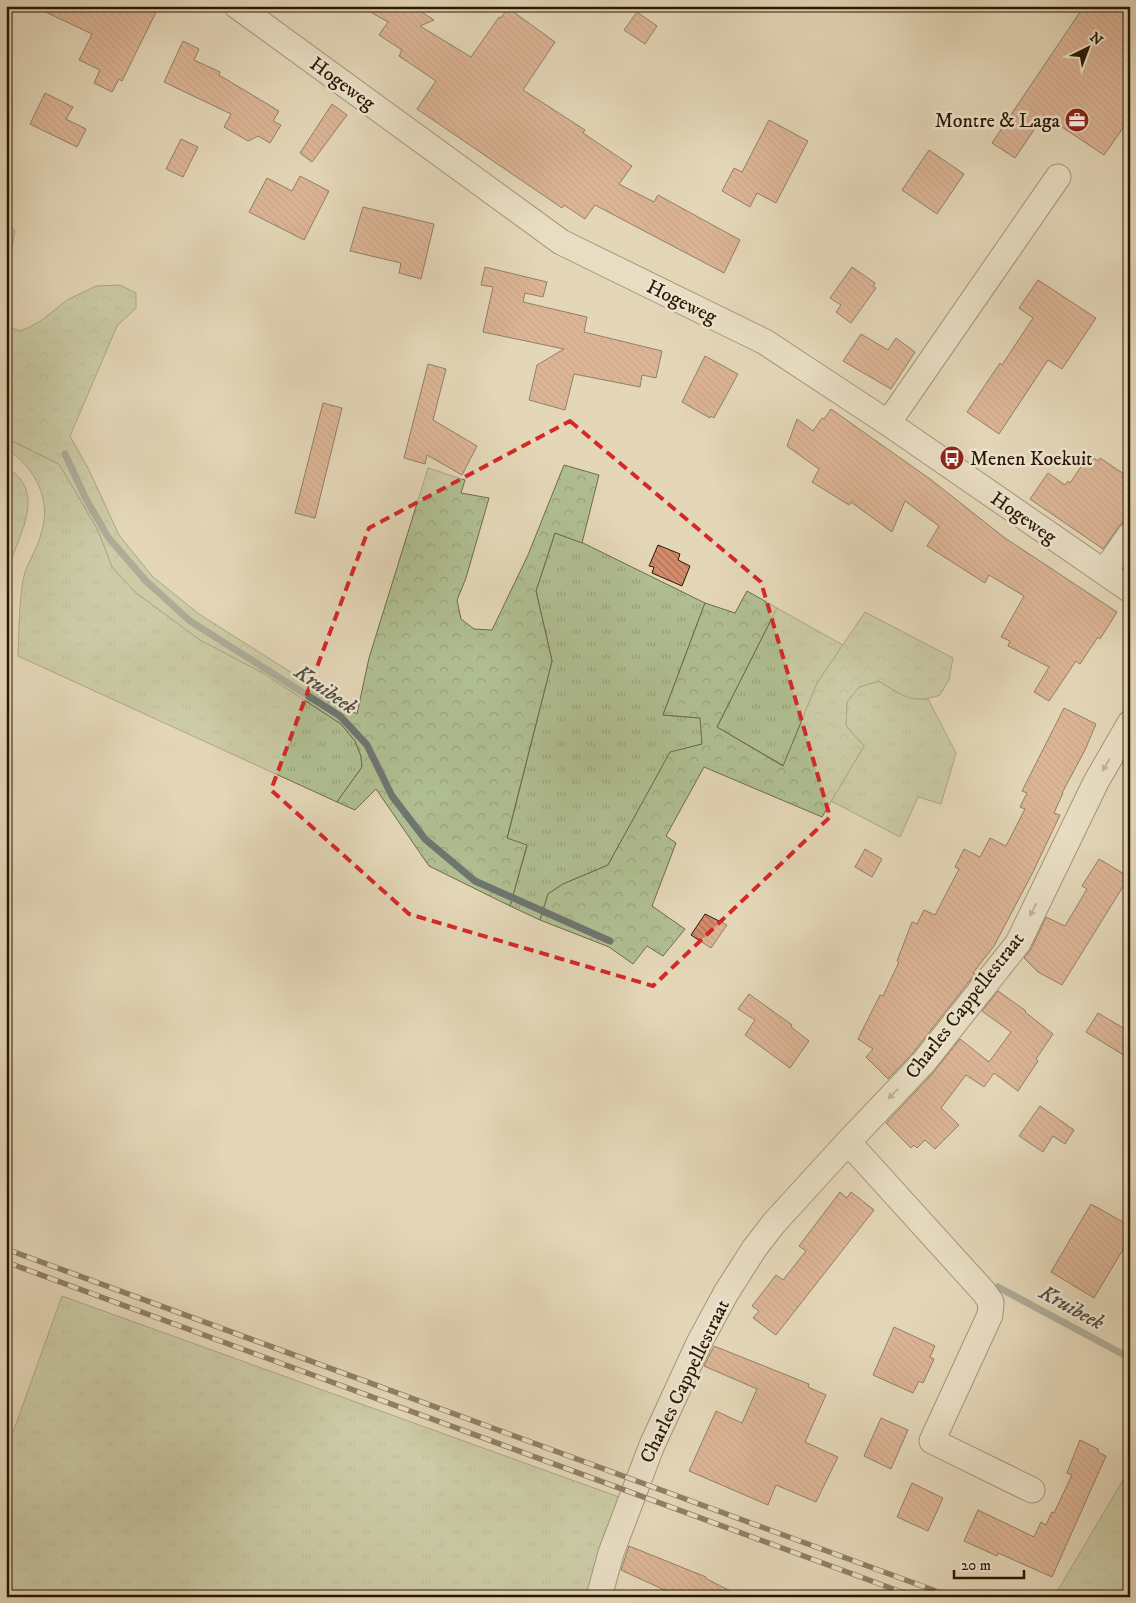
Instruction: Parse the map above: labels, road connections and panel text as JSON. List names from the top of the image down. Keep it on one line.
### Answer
{"streets":{"street":["Hogeweg","Charles Cappellestraat"]},"one_way":["Charles Cappellestraat"],"water":["Kruibeek"],"places":{"office":["Montre & Laga"],"bus stop":["Menen Koekuit"]},"scale_bar":"20 m","north":"top right"}
